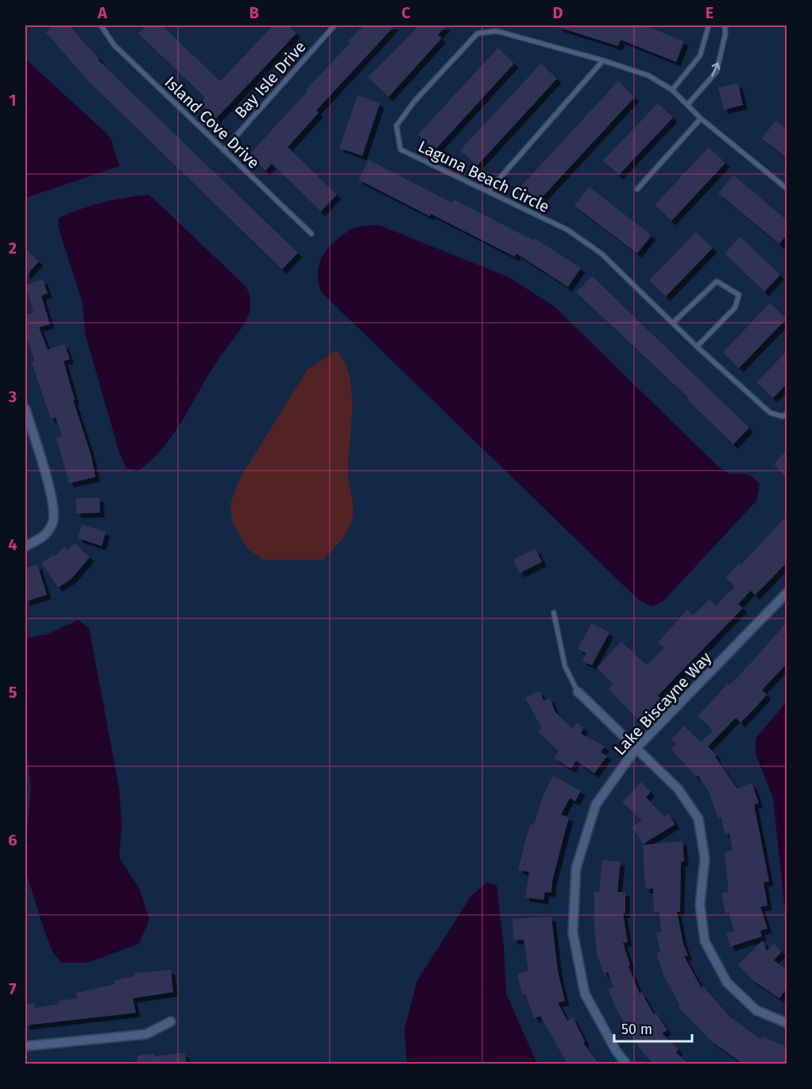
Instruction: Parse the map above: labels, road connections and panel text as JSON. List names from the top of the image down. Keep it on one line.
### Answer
{"streets":{"street":["Lake Biscayne Way"],"lane":["Bay Isle Drive","Island Cove Drive","Laguna Beach Circle"]},"crossings":[["Bay Isle Drive","Island Cove Drive"]],"scale_bar":"50 m","grid":{"columns":["A","B","C","D","E"],"rows":["1","2","3","4","5","6","7"]}}
